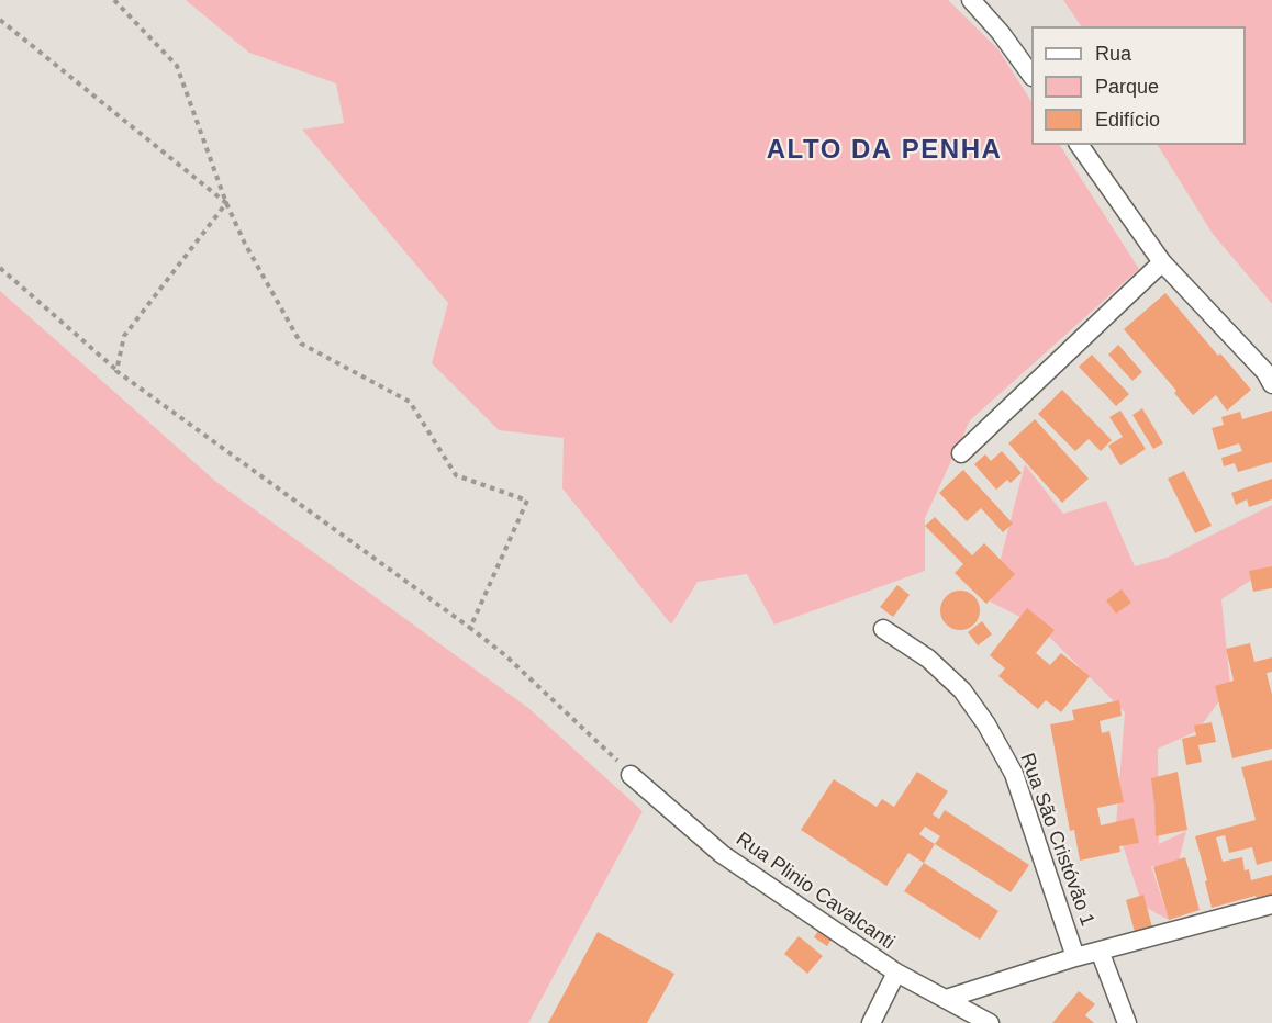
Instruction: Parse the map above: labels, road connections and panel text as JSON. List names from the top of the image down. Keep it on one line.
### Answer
{"streets":{"street":["Rua São Cristóvão 1","Rua Plinio Cavalcanti"]},"districts":["ALTO DA PENHA"],"legend":["Rua","Parque","Edifício"]}
